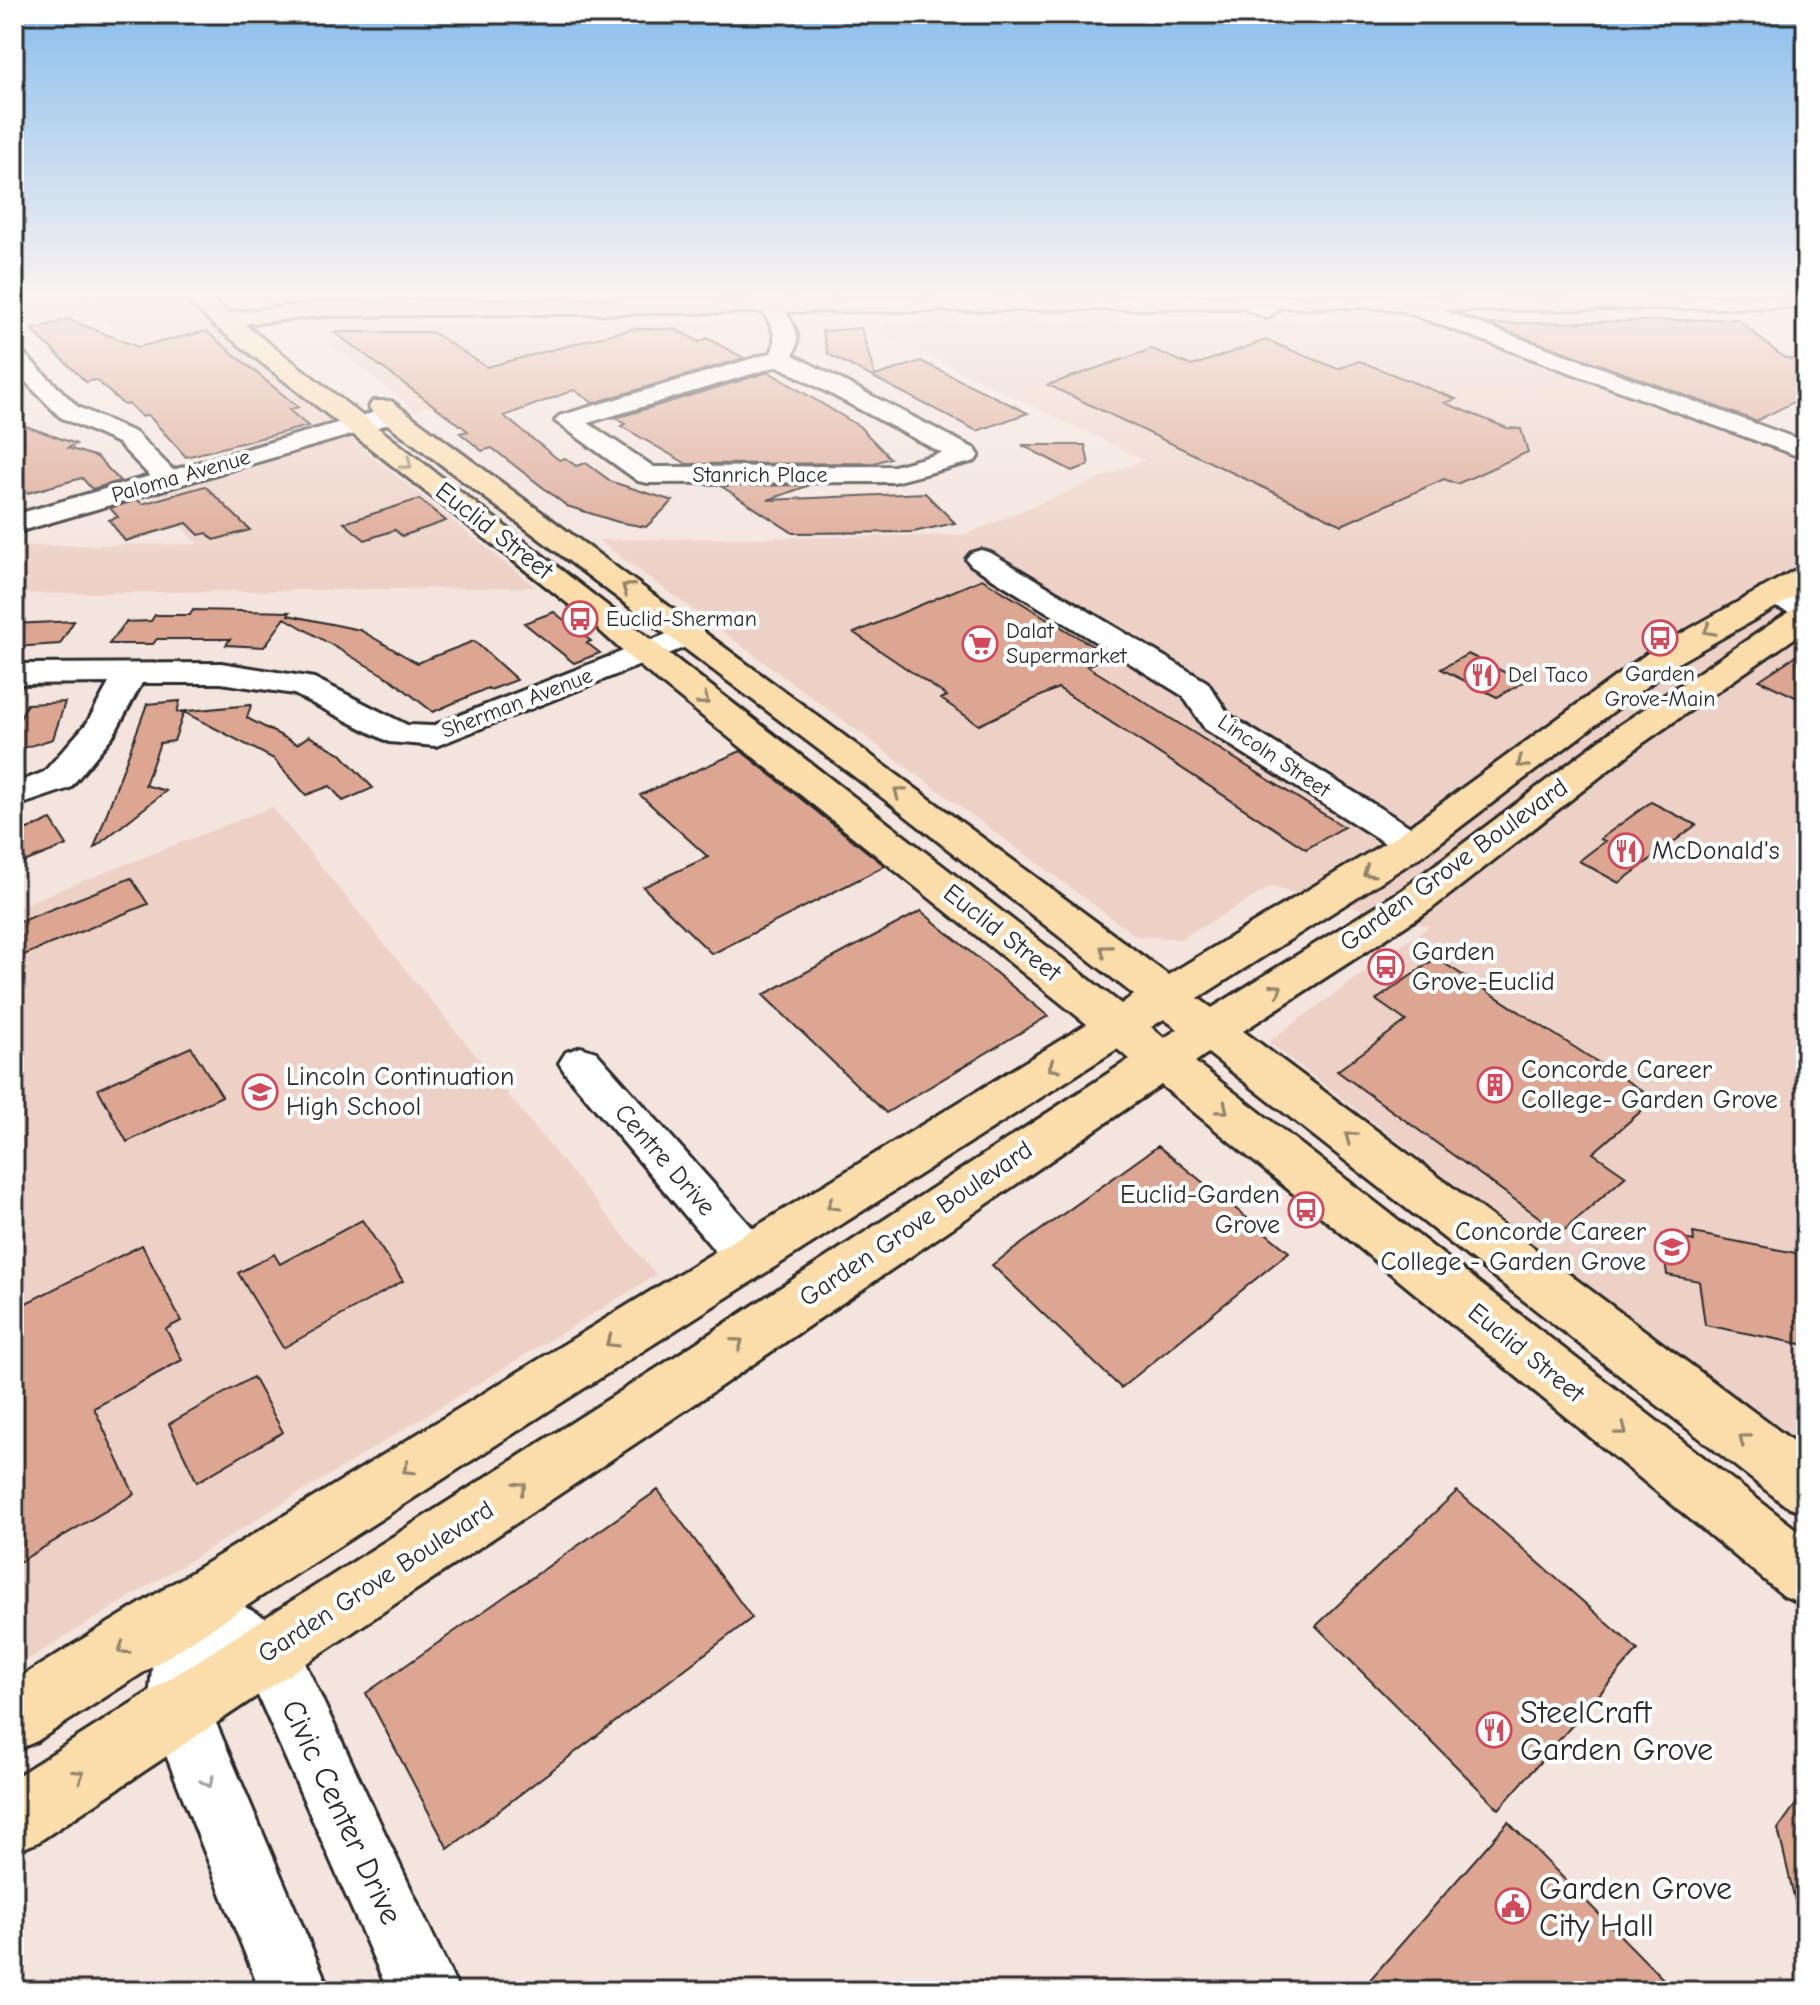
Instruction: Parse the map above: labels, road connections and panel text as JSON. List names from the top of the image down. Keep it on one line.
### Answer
{"streets":{"main road":["Euclid Street","Garden Grove Boulevard"],"street":["Stanrich Place","Paloma Avenue","Sherman Avenue","Lincoln Street","Centre Drive","Civic Center Drive"]},"crossings":[["Paloma Avenue","Euclid Street"],["Euclid Street","Sherman Avenue"],["Euclid Street","Garden Grove Boulevard"],["Lincoln Street","Garden Grove Boulevard"],["Garden Grove Boulevard","Centre Drive"],["Garden Grove Boulevard","Civic Center Drive"]],"places":{"bus stop":["Euclid-Sherman","Garden Grove-Main","Garden Grove-Euclid","Euclid-Garden Grove"],"supermarket":["Dalat Supermarket"],"restaurant":["Del Taco","McDonald's","SteelCraft Garden Grove"],"building":["Concorde Career College- Garden Grove"],"school or university":["Lincoln Continuation High School","Concorde Career College - Garden Grove"],"public building":["Garden Grove City Hall"]}}
